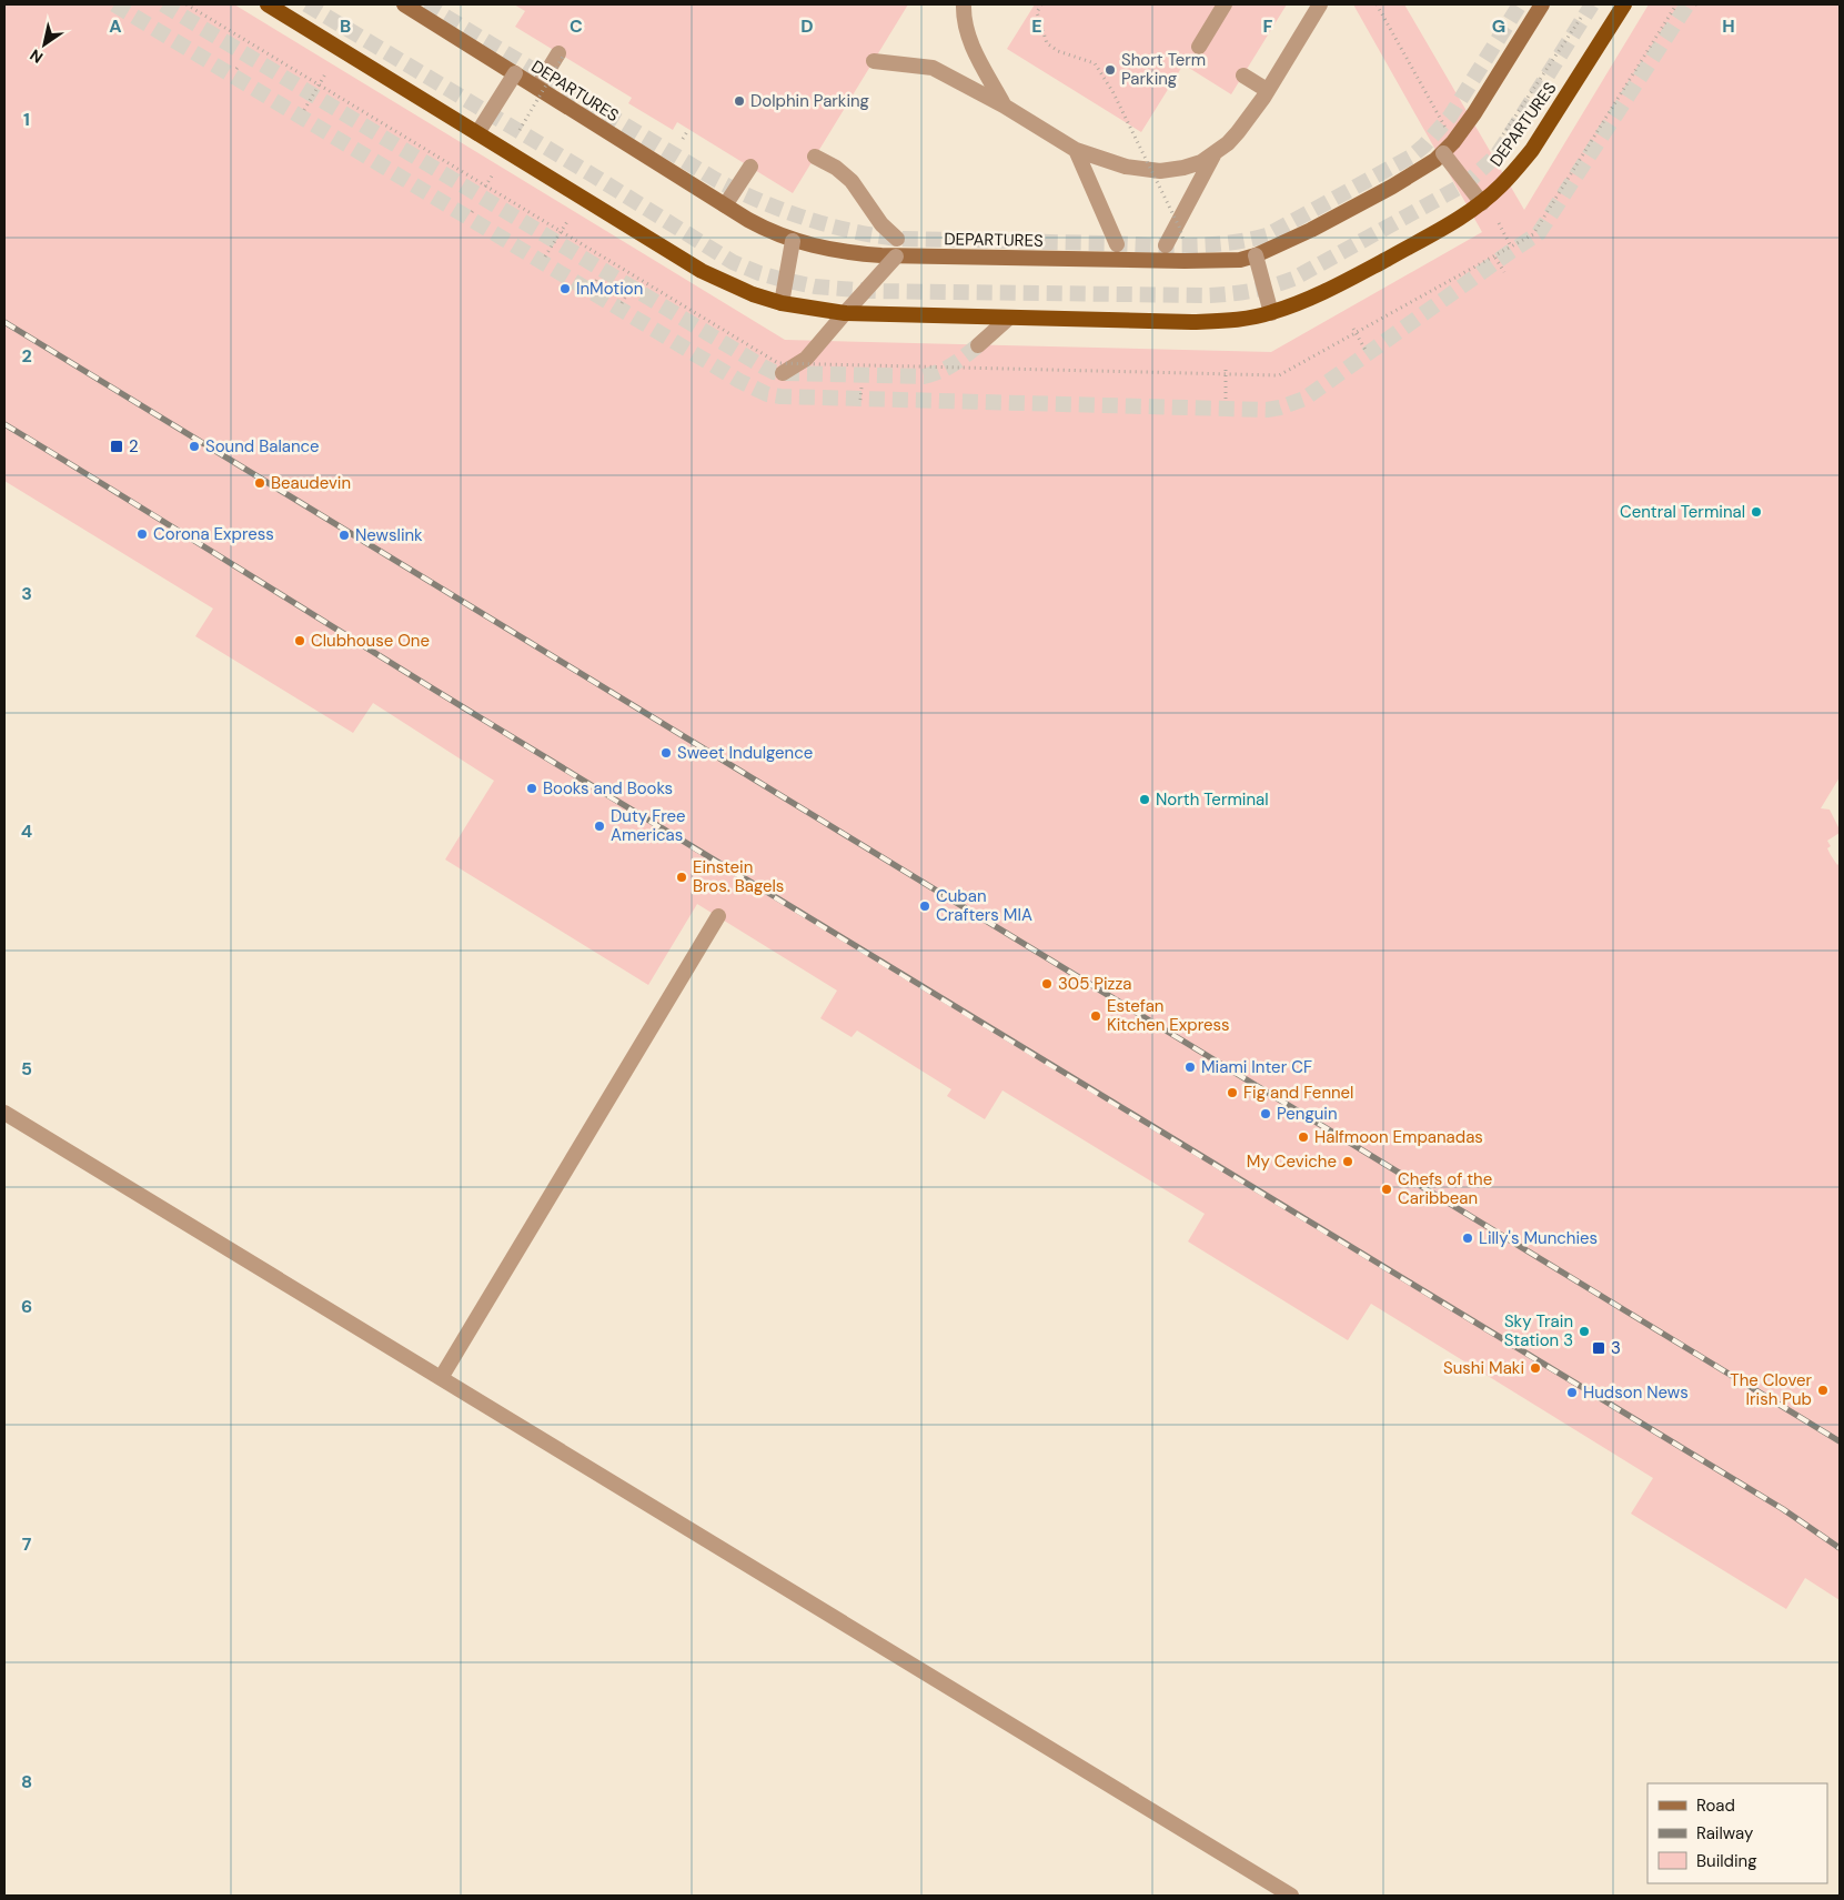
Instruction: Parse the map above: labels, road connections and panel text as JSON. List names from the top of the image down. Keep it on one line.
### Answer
{"streets":{"main road":["DEPARTURES"]},"places":{"other":["Short Term Parking","Dolphin Parking","InMotion","Sound Balance","Beaudevin","Central Terminal","Corona Express","Newslink","Clubhouse One","Sweet Indulgence","Books and Books","North Terminal","Duty Free Americas","Einstein Bros. Bagels","Cuban Crafters MIA","305 Pizza","Estefan Kitchen Express","Miami Inter CF","Fig and Fennel","Penguin","Halfmoon Empanadas","My Ceviche","Chefs of the Caribbean","Lilly's Munchies","Sky Train Station 3","Sushi Maki","The Clover Irish Pub","Hudson News"],"transit":["2","3"]},"legend":["Road","Railway","Building"],"north":"bottom left","grid":{"columns":["A","B","C","D","E","F","G","H"],"rows":["1","2","3","4","5","6","7","8"]}}
